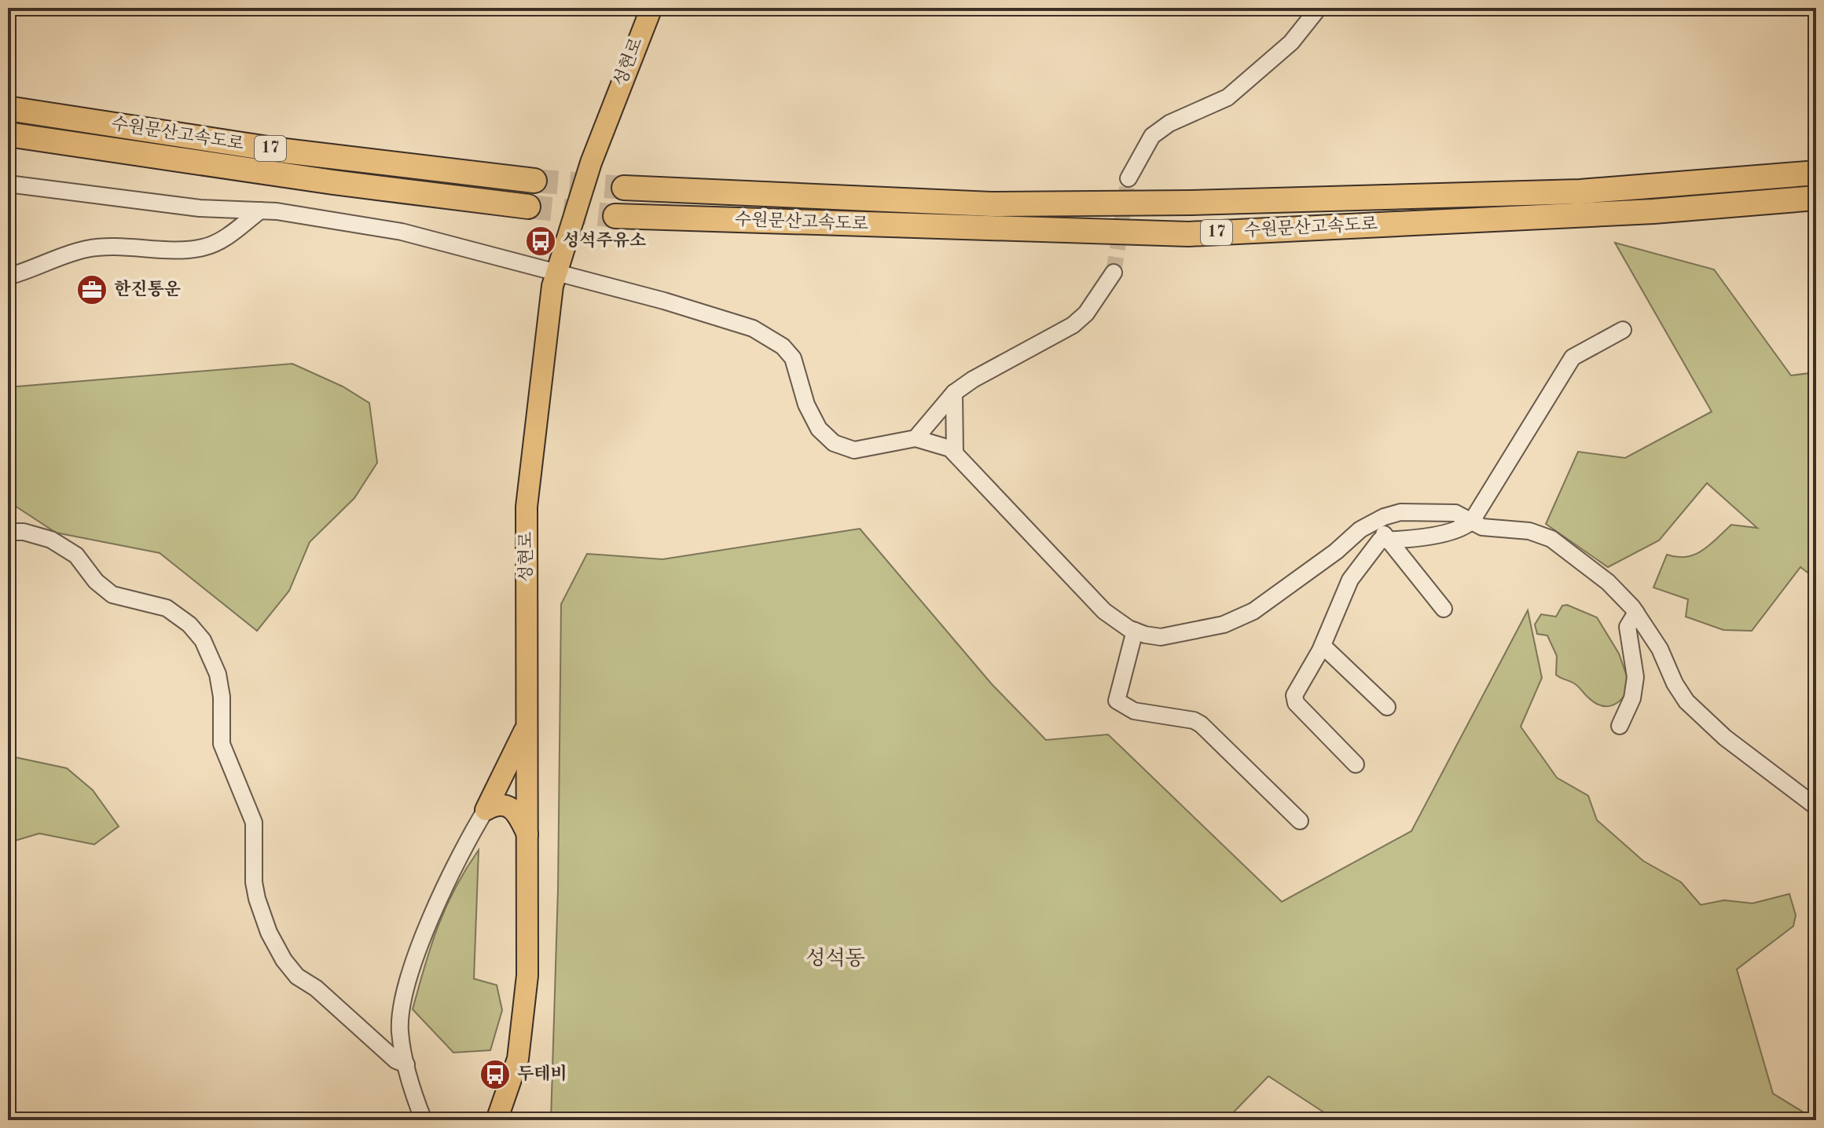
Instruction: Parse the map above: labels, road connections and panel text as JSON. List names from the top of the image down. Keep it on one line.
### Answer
{"streets":{"highway":["수원문산고속도로","17"],"main road":["성현로"]},"districts":["성석동"],"places":{"bus stop":["성석주유소","두테비"],"office":["한진통운"]}}
